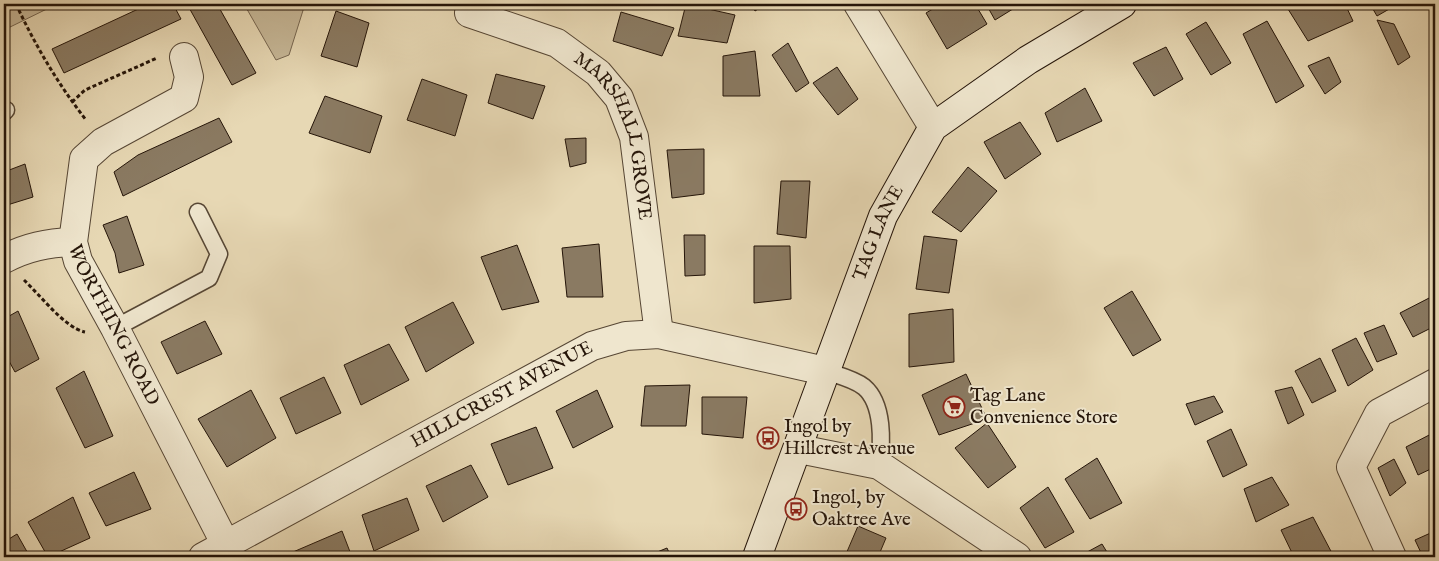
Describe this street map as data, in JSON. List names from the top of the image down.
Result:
{
  "streets": {
    "street": [
      "MARSHALL GROVE",
      "TAG LANE",
      "WORTHING ROAD",
      "HILLCREST AVENUE"
    ]
  },
  "crossings": [
    ["MARSHALL GROVE", "HILLCREST AVENUE"],
    ["TAG LANE", "HILLCREST AVENUE"],
    ["WORTHING ROAD", "HILLCREST AVENUE"]
  ],
  "places": {
    "supermarket": ["Tag Lane Convenience Store"],
    "bus stop": ["Ingol by Hillcrest Avenue", "Ingol, by Oaktree Ave"]
  }
}
